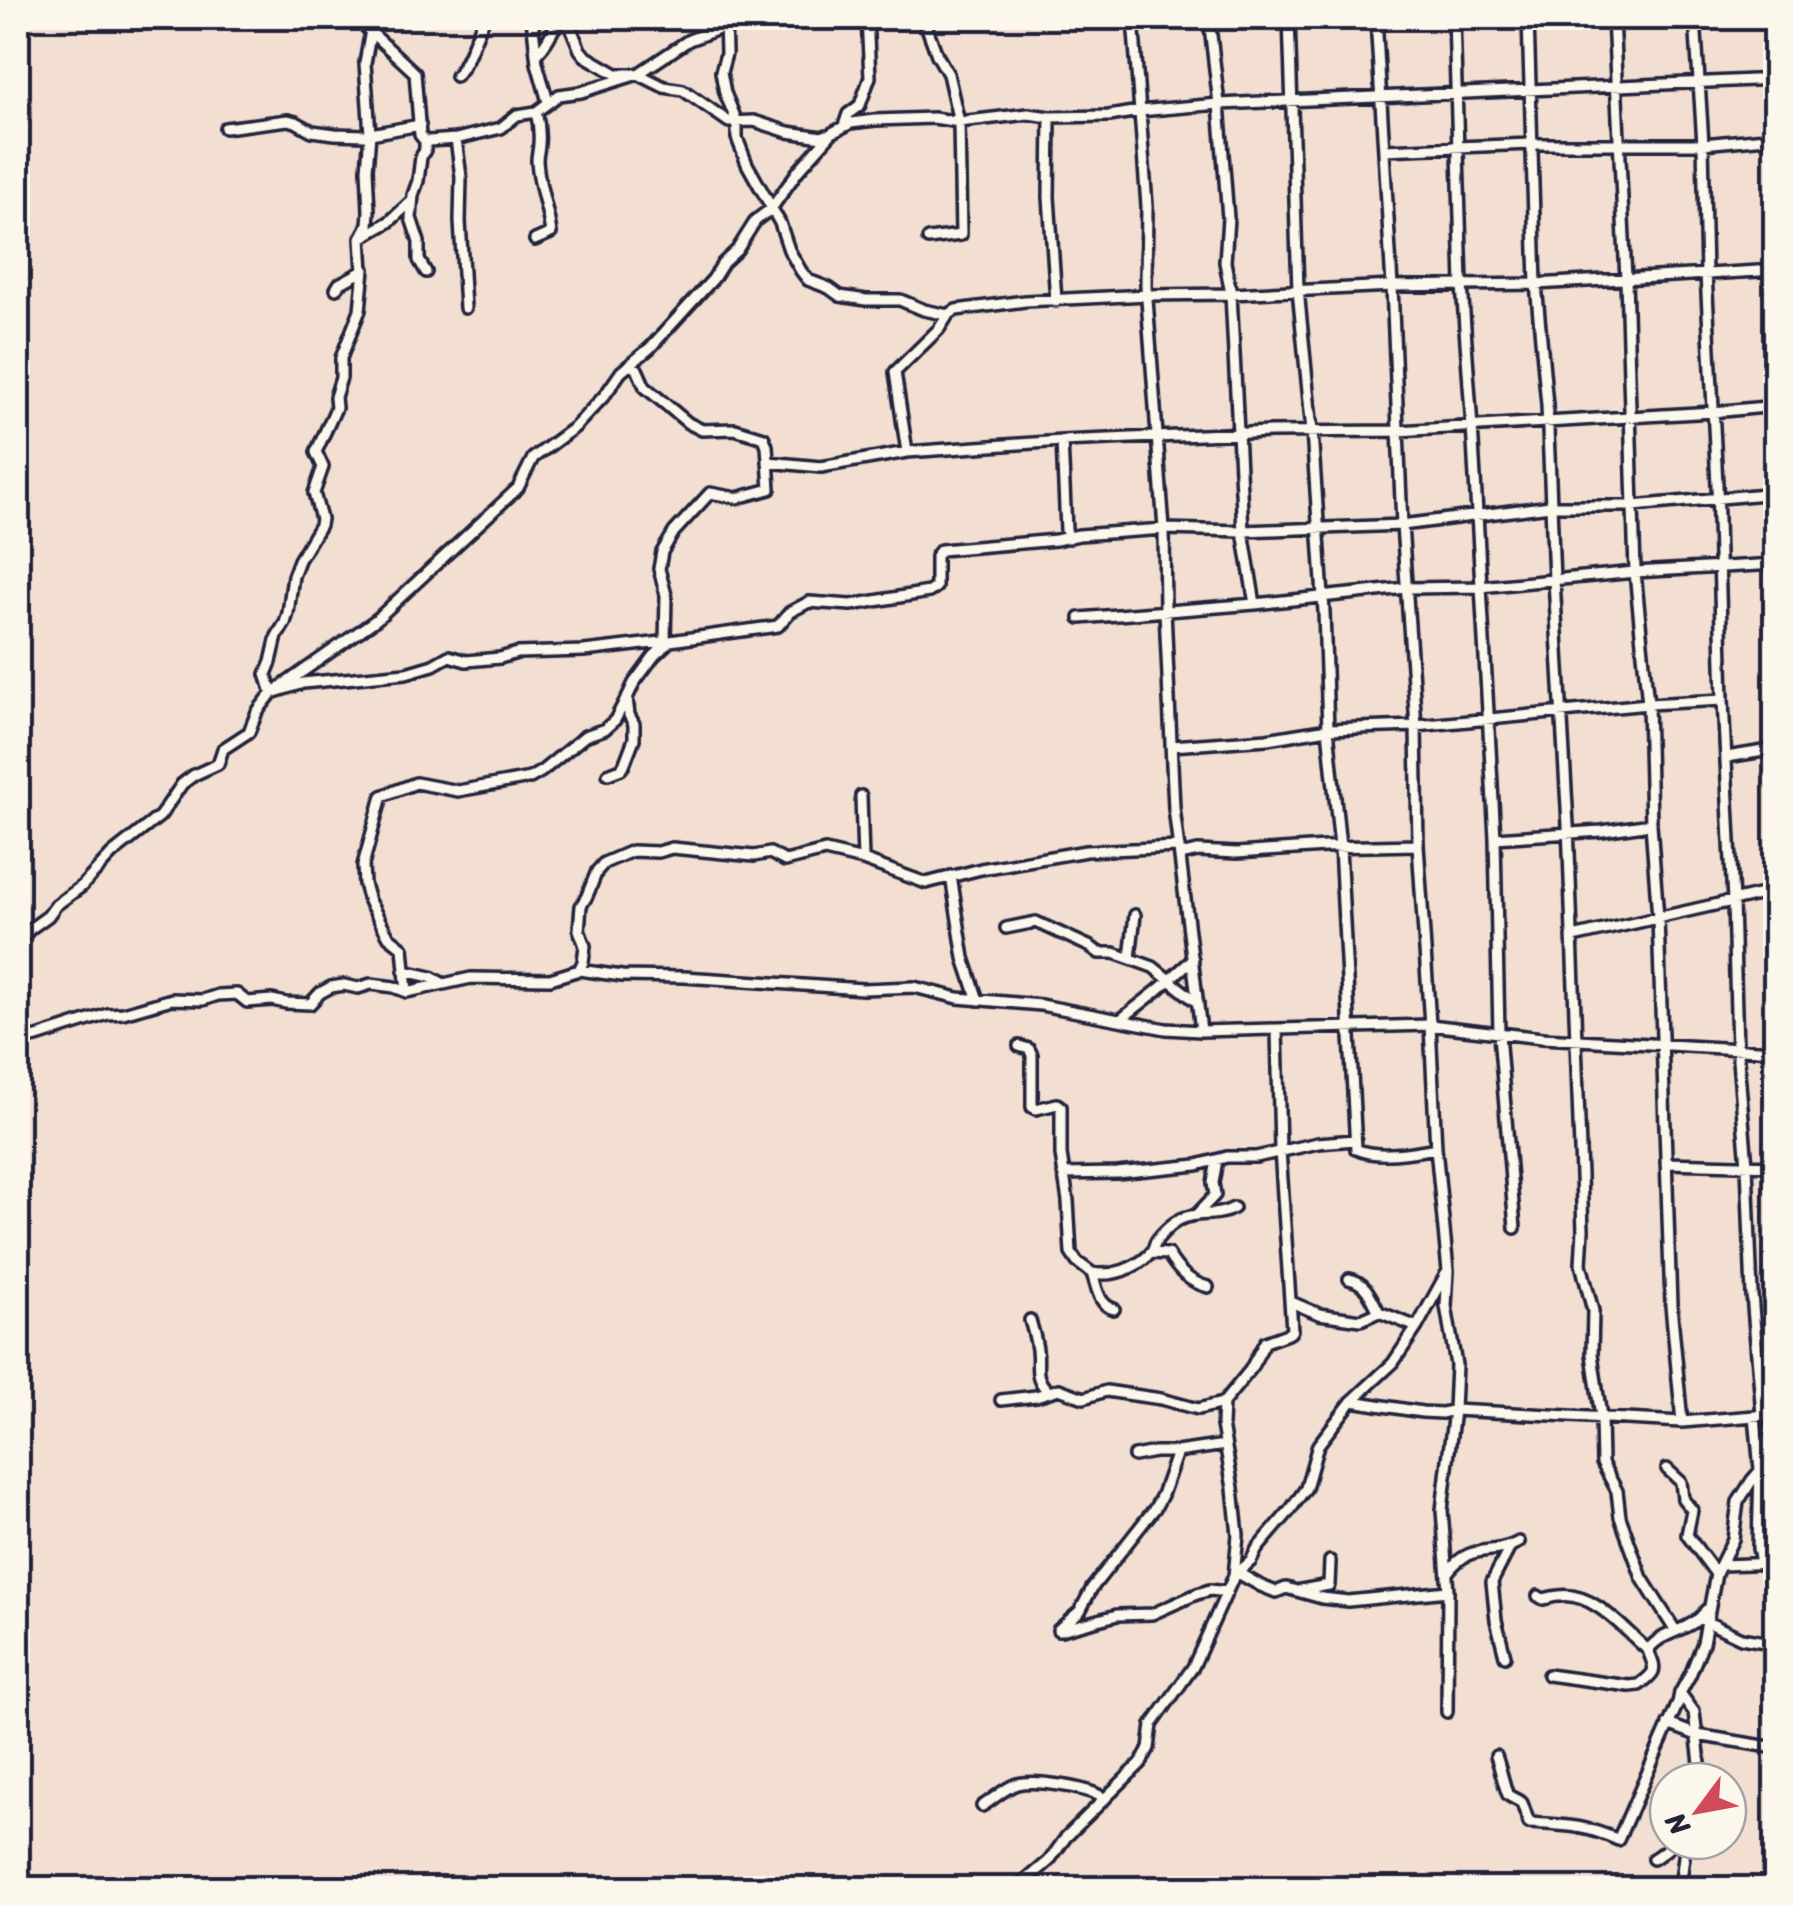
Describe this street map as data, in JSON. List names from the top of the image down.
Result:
{
  "north": "bottom left"
}
